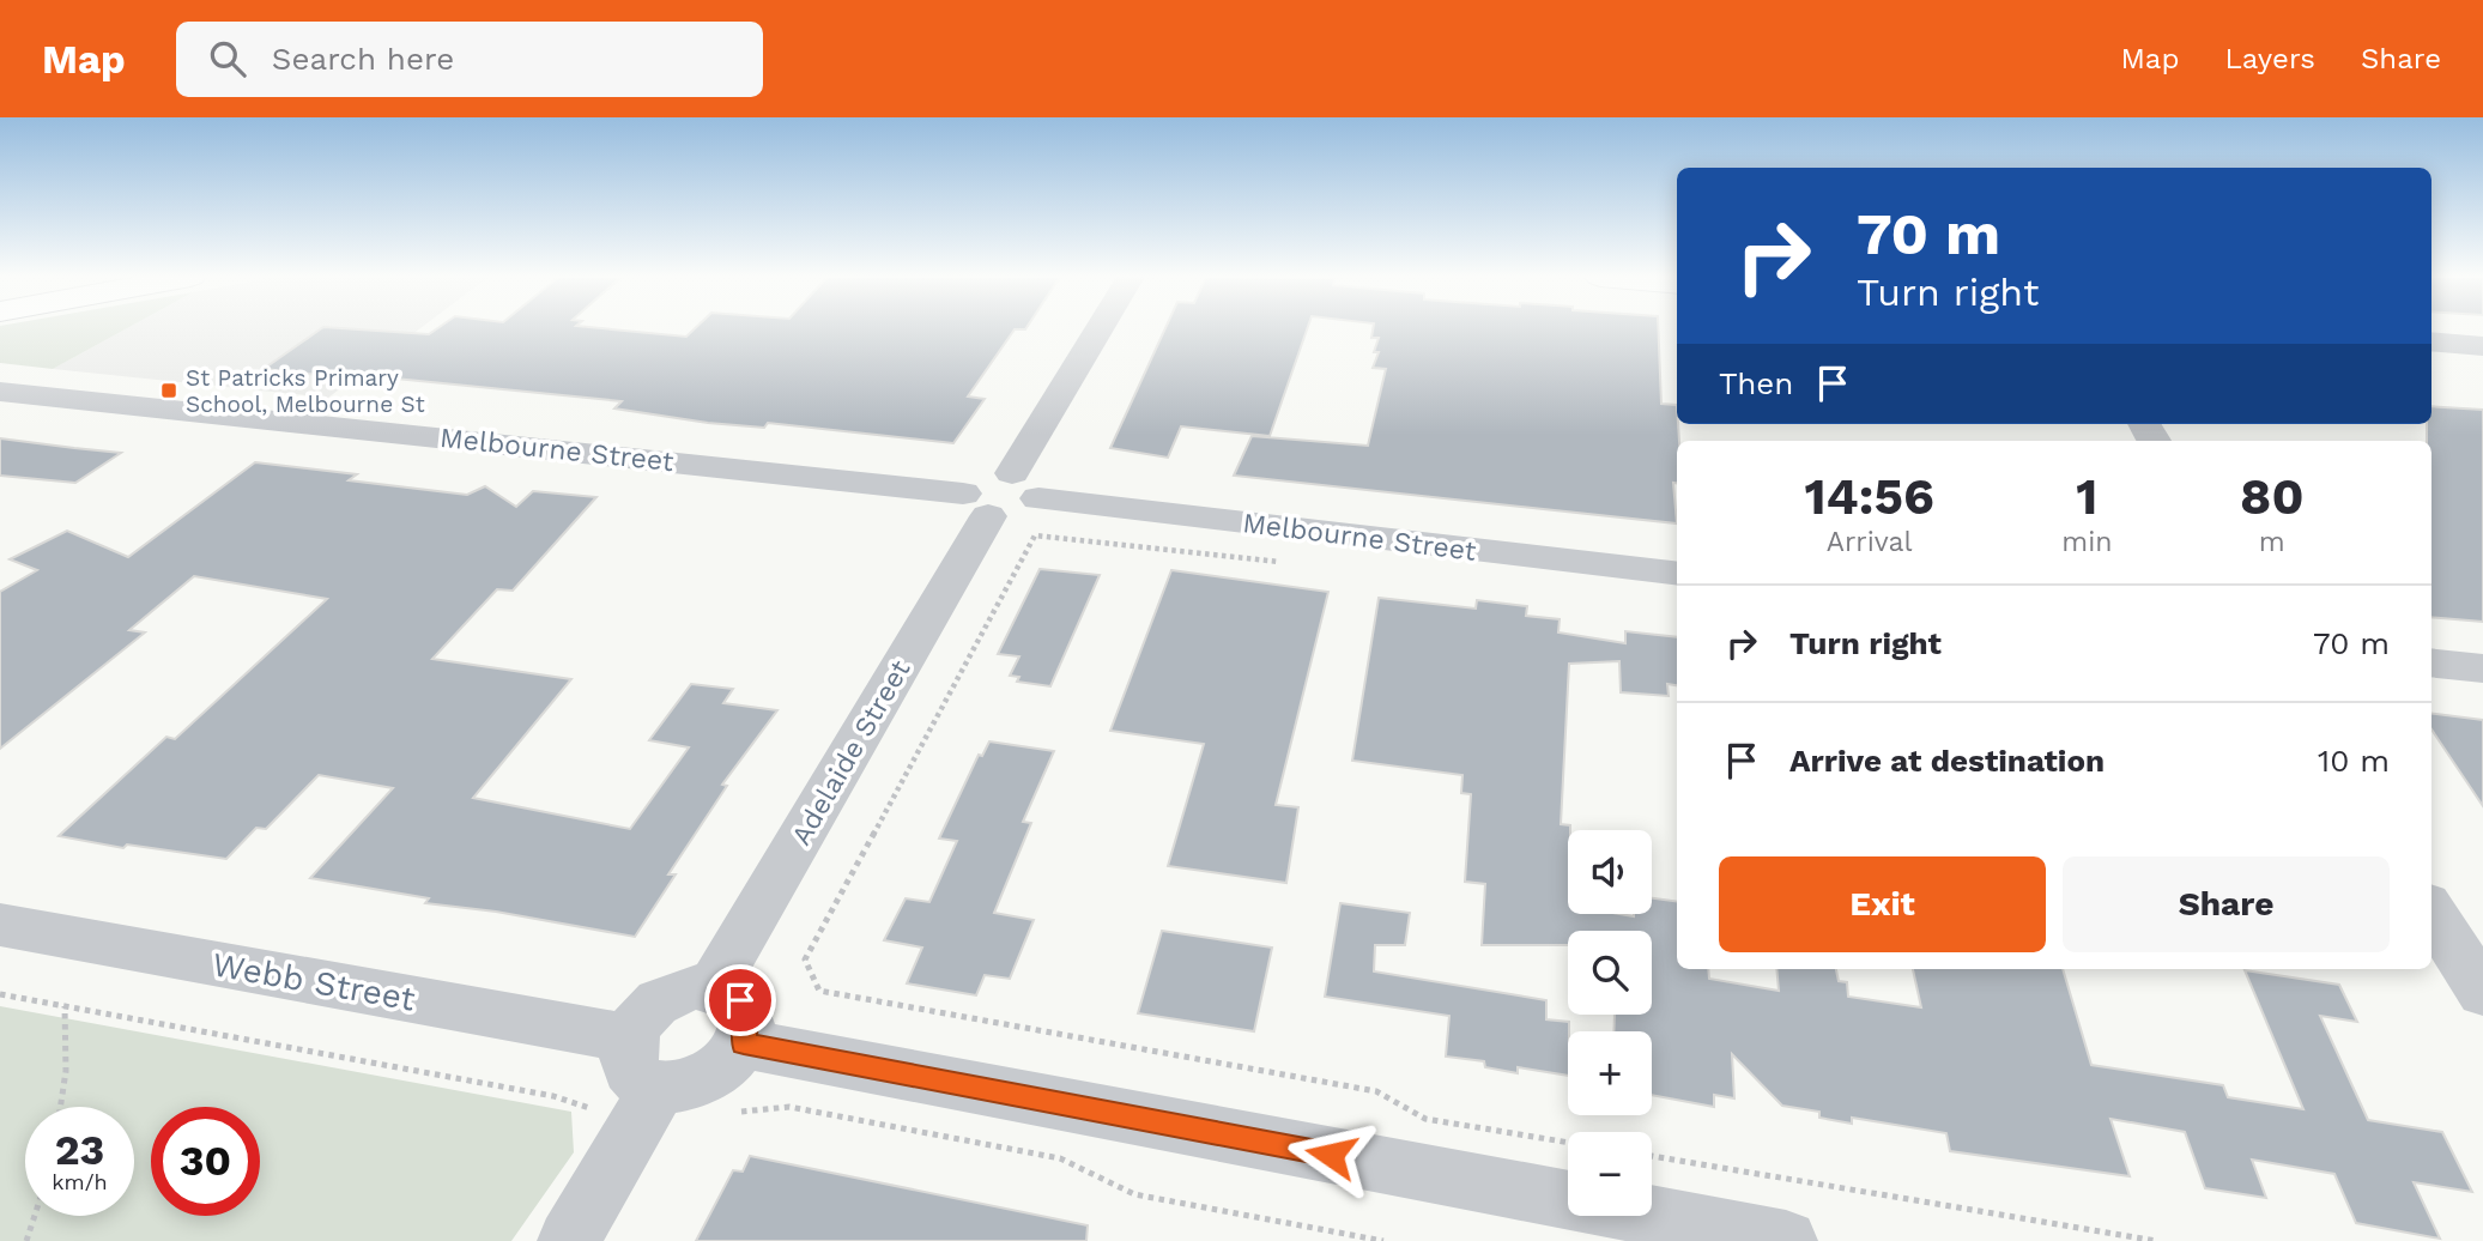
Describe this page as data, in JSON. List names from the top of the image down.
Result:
{
  "streets": {
    "street": ["Melbourne Street", "Adelaide Street", "Webb Street"]
  },
  "crossings": [
    ["Melbourne Street", "Adelaide Street"],
    ["Adelaide Street", "Webb Street"]
  ],
  "places": {
    "transit": ["St Patricks Primary School, Melbourne St"]
  },
  "page": {
    "header": "Map",
    "search": "Search here",
    "nav": ["Map", "Layers", "Share"],
    "turn": ["70 m", "Turn right"],
    "then": "Then",
    "eta": [
      "14:56",
      "Arrival",
      "1",
      "min",
      "80",
      "m"
    ],
    "list": [
      {
        "name": "Turn right",
        "value": "70 m"
      },
      {
        "name": "Arrive at destination",
        "value": "10 m"
      }
    ],
    "map_buttons": ["+", "−"],
    "buttons": ["Exit", "Share"],
    "speed": "23 km/h",
    "limit": "30"
  }
}
